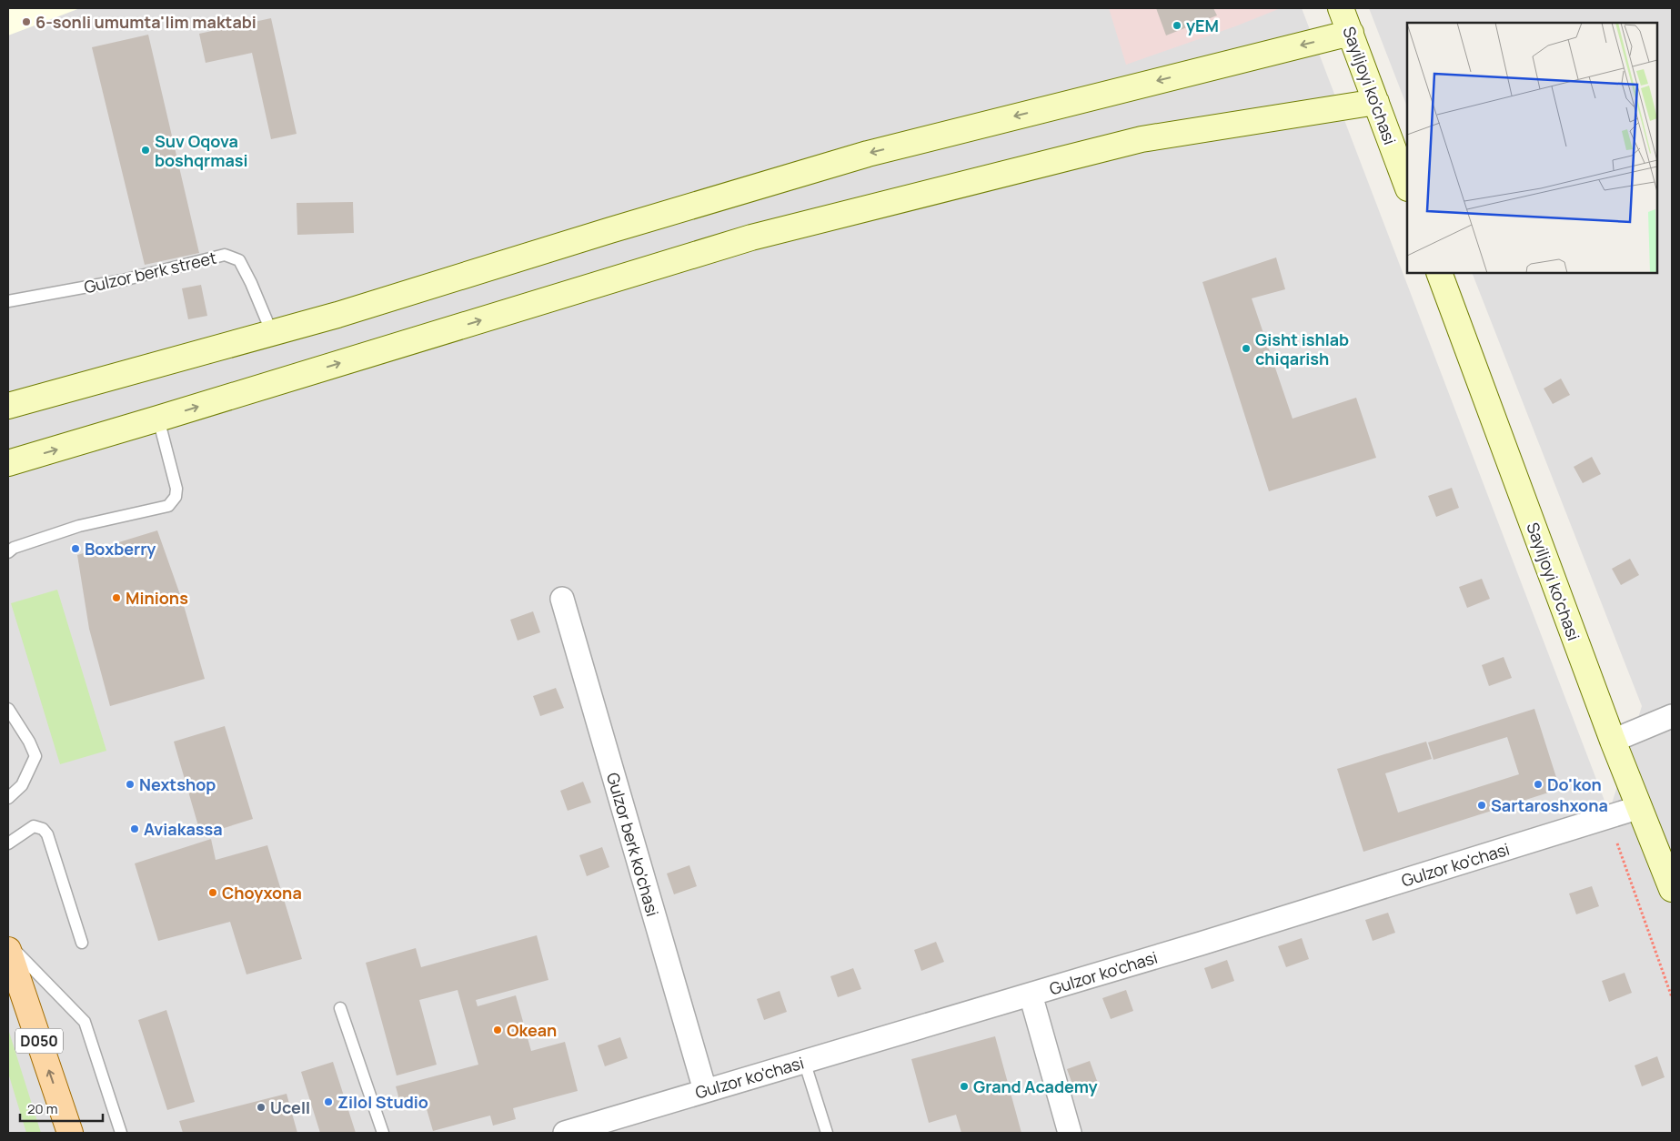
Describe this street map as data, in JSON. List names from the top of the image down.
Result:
{
  "streets": {
    "main road": ["Sayiljoyi ko'chasi", "D050"],
    "street": ["Gulzor berk ko'chasi", "Gulzor ko'chasi"],
    "lane": ["Gulzor berk street"]
  },
  "crossings": [
    ["Sayiljoyi ko'chasi", "Gulzor ko'chasi"],
    ["Gulzor berk ko'chasi", "Gulzor ko'chasi"]
  ],
  "places": [
    "6-sonli umumta'lim maktabi",
    "yEM",
    "Suv Oqova boshqrmasi",
    "Gisht ishlab chiqarish",
    "Boxberry",
    "Minions",
    "Nextshop",
    "Do'kon",
    "Sartaroshxona",
    "Aviakassa",
    "Choyxona",
    "Okean",
    "Grand Academy",
    "Zilol Studio",
    "Ucell"
  ],
  "scale_bar": "20 m"
}
